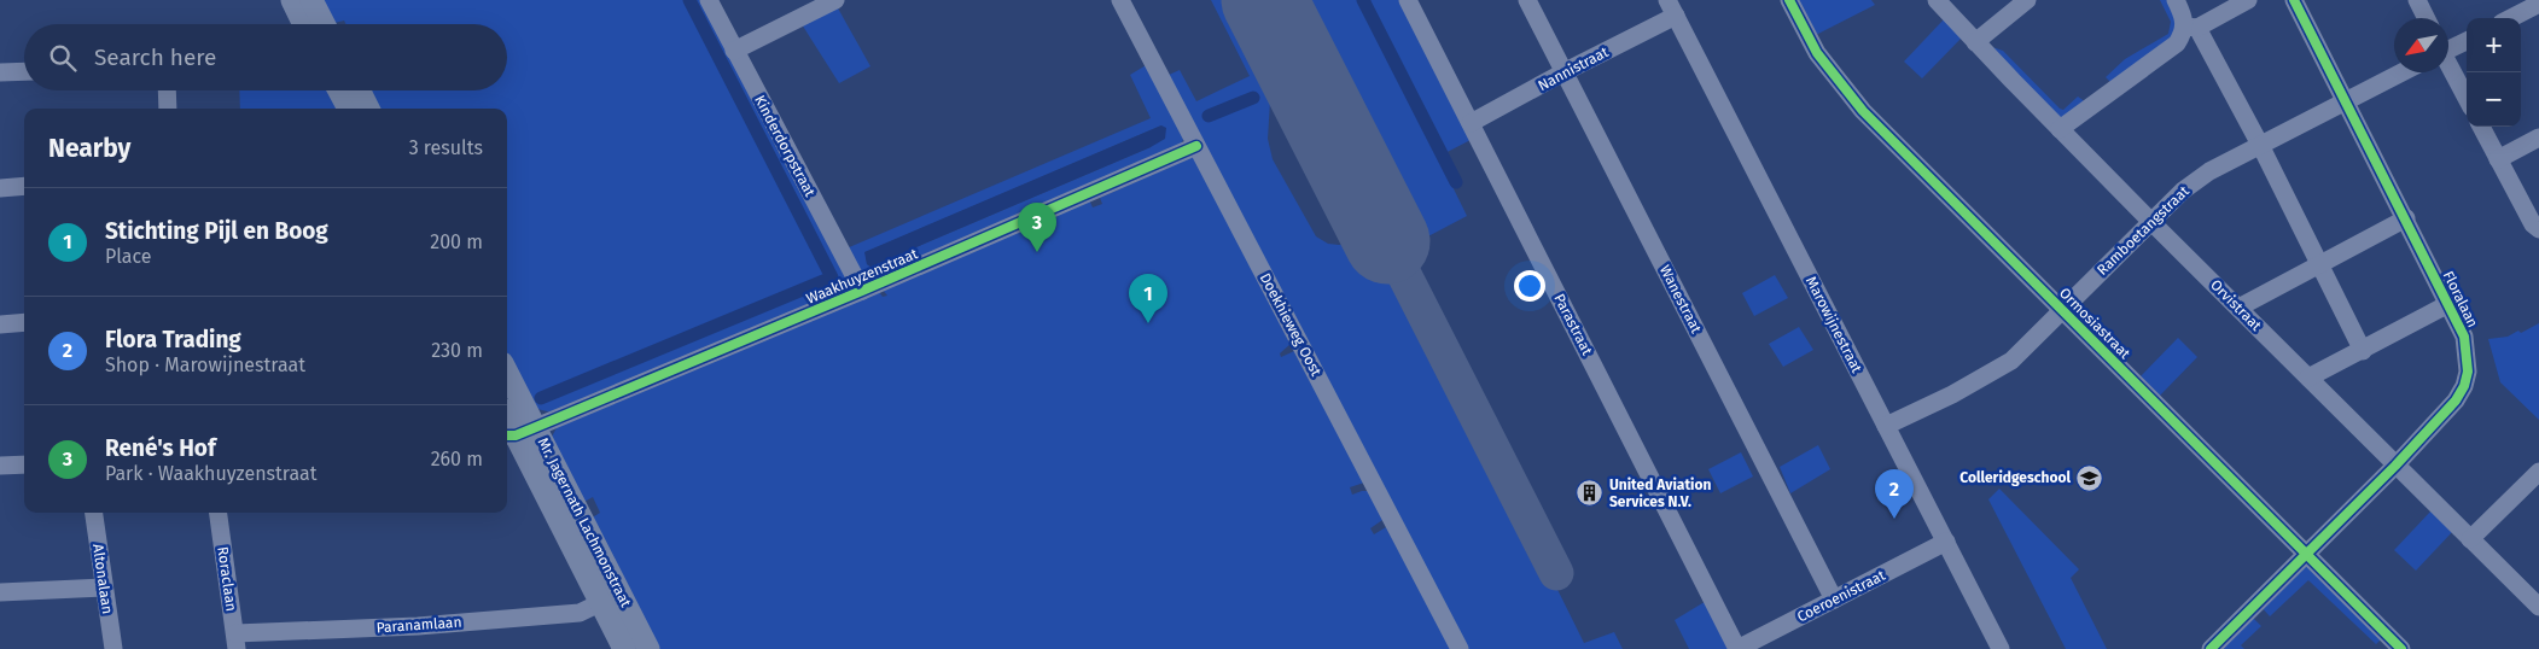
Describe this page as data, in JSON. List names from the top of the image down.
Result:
{
  "streets": {
    "main road": ["Mr. Jagernath Lachmonstraat"],
    "street": [
      "Nannistraat",
      "Kinderdorpstraat",
      "Ramboetangstraat",
      "Waakhuyzenstraat",
      "Wanestraat",
      "Floralaan",
      "Orvistraat",
      "Ormosiastraat",
      "Doekhieweg Oost",
      "Parastraat",
      "Marowijnestraat",
      "Altonalaan",
      "Roraclaan",
      "Coeroenistraat",
      "Paranamlaan"
    ]
  },
  "crossings": [
    ["Nannistraat", "Wanestraat"],
    ["Nannistraat", "Parastraat"],
    ["Nannistraat", "Marowijnestraat"],
    ["Kinderdorpstraat", "Waakhuyzenstraat"],
    ["Ramboetangstraat", "Floralaan"],
    ["Ramboetangstraat", "Orvistraat"],
    ["Ramboetangstraat", "Ormosiastraat"],
    ["Ramboetangstraat", "Marowijnestraat"],
    ["Waakhuyzenstraat", "Doekhieweg Oost"],
    ["Waakhuyzenstraat", "Mr. Jagernath Lachmonstraat"],
    ["Wanestraat", "Coeroenistraat"],
    ["Floralaan", "Orvistraat"],
    ["Floralaan", "Ormosiastraat"],
    ["Parastraat", "Coeroenistraat"],
    ["Marowijnestraat", "Coeroenistraat"],
    ["Mr. Jagernath Lachmonstraat", "Paranamlaan"],
    ["Roraclaan", "Paranamlaan"]
  ],
  "places": {
    "school or university": ["Colleridgeschool"],
    "building": ["United Aviation Services N.V."]
  },
  "north": "bottom left",
  "page": {
    "map_buttons": ["+", "−"],
    "search": "Search here",
    "heading": ["Nearby", "3 results"],
    "list": [
      {
        "mark": "1",
        "name": "Stichting Pijl en Boog",
        "note": "Place",
        "value": "200 m"
      },
      {
        "mark": "2",
        "name": "Flora Trading",
        "note": "Shop · Marowijnestraat",
        "value": "230 m"
      },
      {
        "mark": "3",
        "name": "René's Hof",
        "note": "Park · Waakhuyzenstraat",
        "value": "260 m"
      }
    ],
    "pins": ["3", "1", "2"]
  }
}
